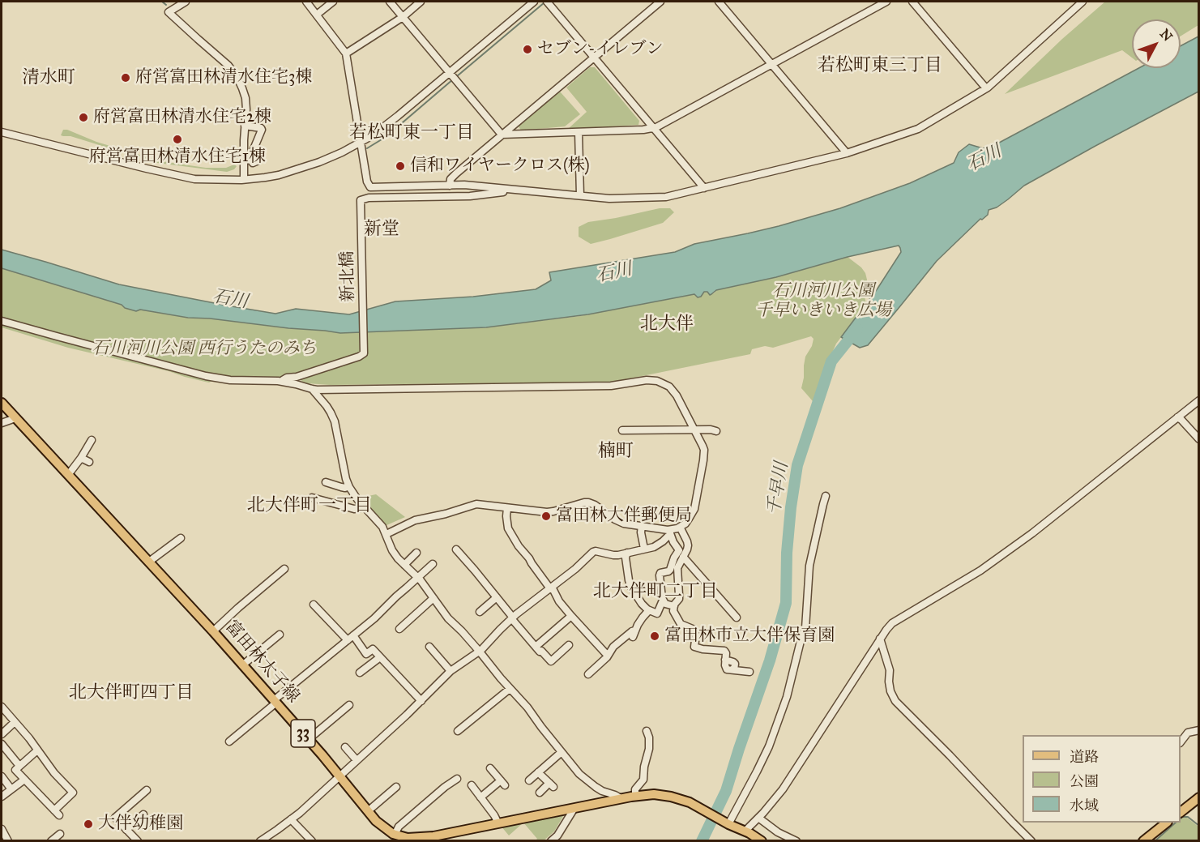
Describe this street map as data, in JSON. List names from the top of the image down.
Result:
{
  "streets": {
    "main road": ["富田林太子線", "33"],
    "street": ["新北橋"]
  },
  "districts": [
    "若松町東三丁目",
    "清水町",
    "若松町東一丁目",
    "新堂",
    "北大伴",
    "楠町",
    "北大伴町一丁目",
    "北大伴町二丁目",
    "北大伴町四丁目"
  ],
  "water": ["石川", "千早川"],
  "parks": ["石川河川公園 千早いきいき広場", "石川河川公園 西行うたのみち"],
  "places": [
    "セブン-イレブン",
    "府営富田林清水住宅3棟",
    "府営富田林清水住宅2棟",
    "府営富田林清水住宅1棟",
    "信和ワイヤークロス(株)",
    "富田林大伴郵便局",
    "富田林市立大伴保育園",
    "大伴幼稚園"
  ],
  "legend": ["道路", "公園", "水域"],
  "north": "top right"
}
